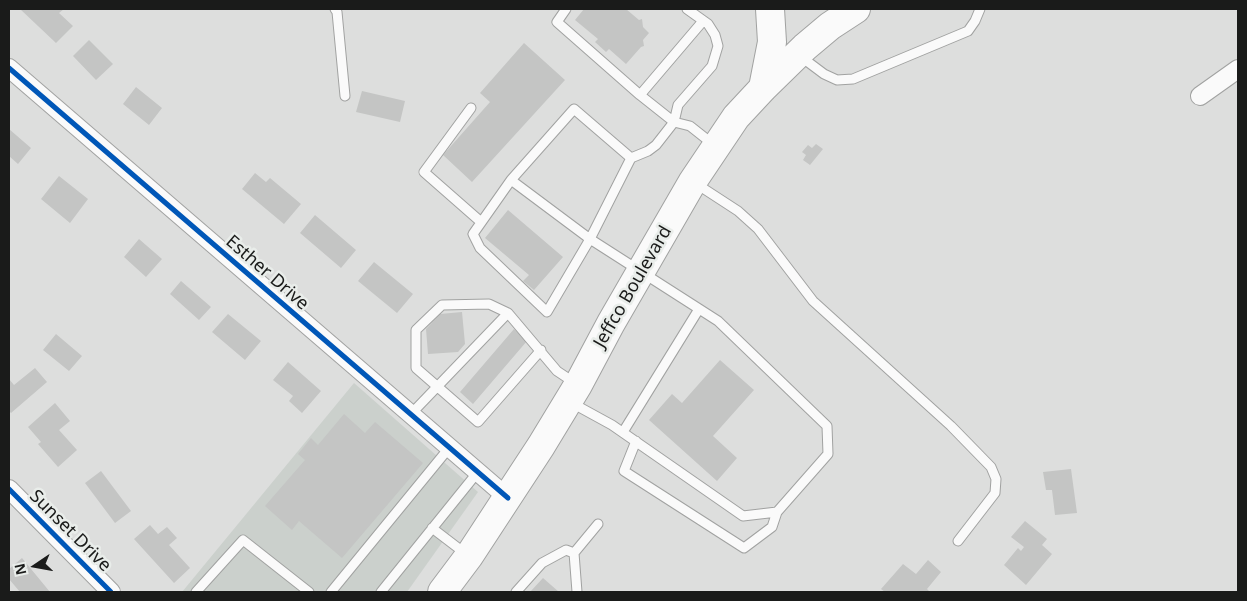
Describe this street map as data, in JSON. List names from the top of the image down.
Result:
{
  "streets": {
    "main road": ["Jeffco Boulevard"],
    "street": ["Esther Drive", "Sunset Drive"]
  },
  "crossings": [
    ["Esther Drive", "Jeffco Boulevard"]
  ],
  "north": "left"
}
